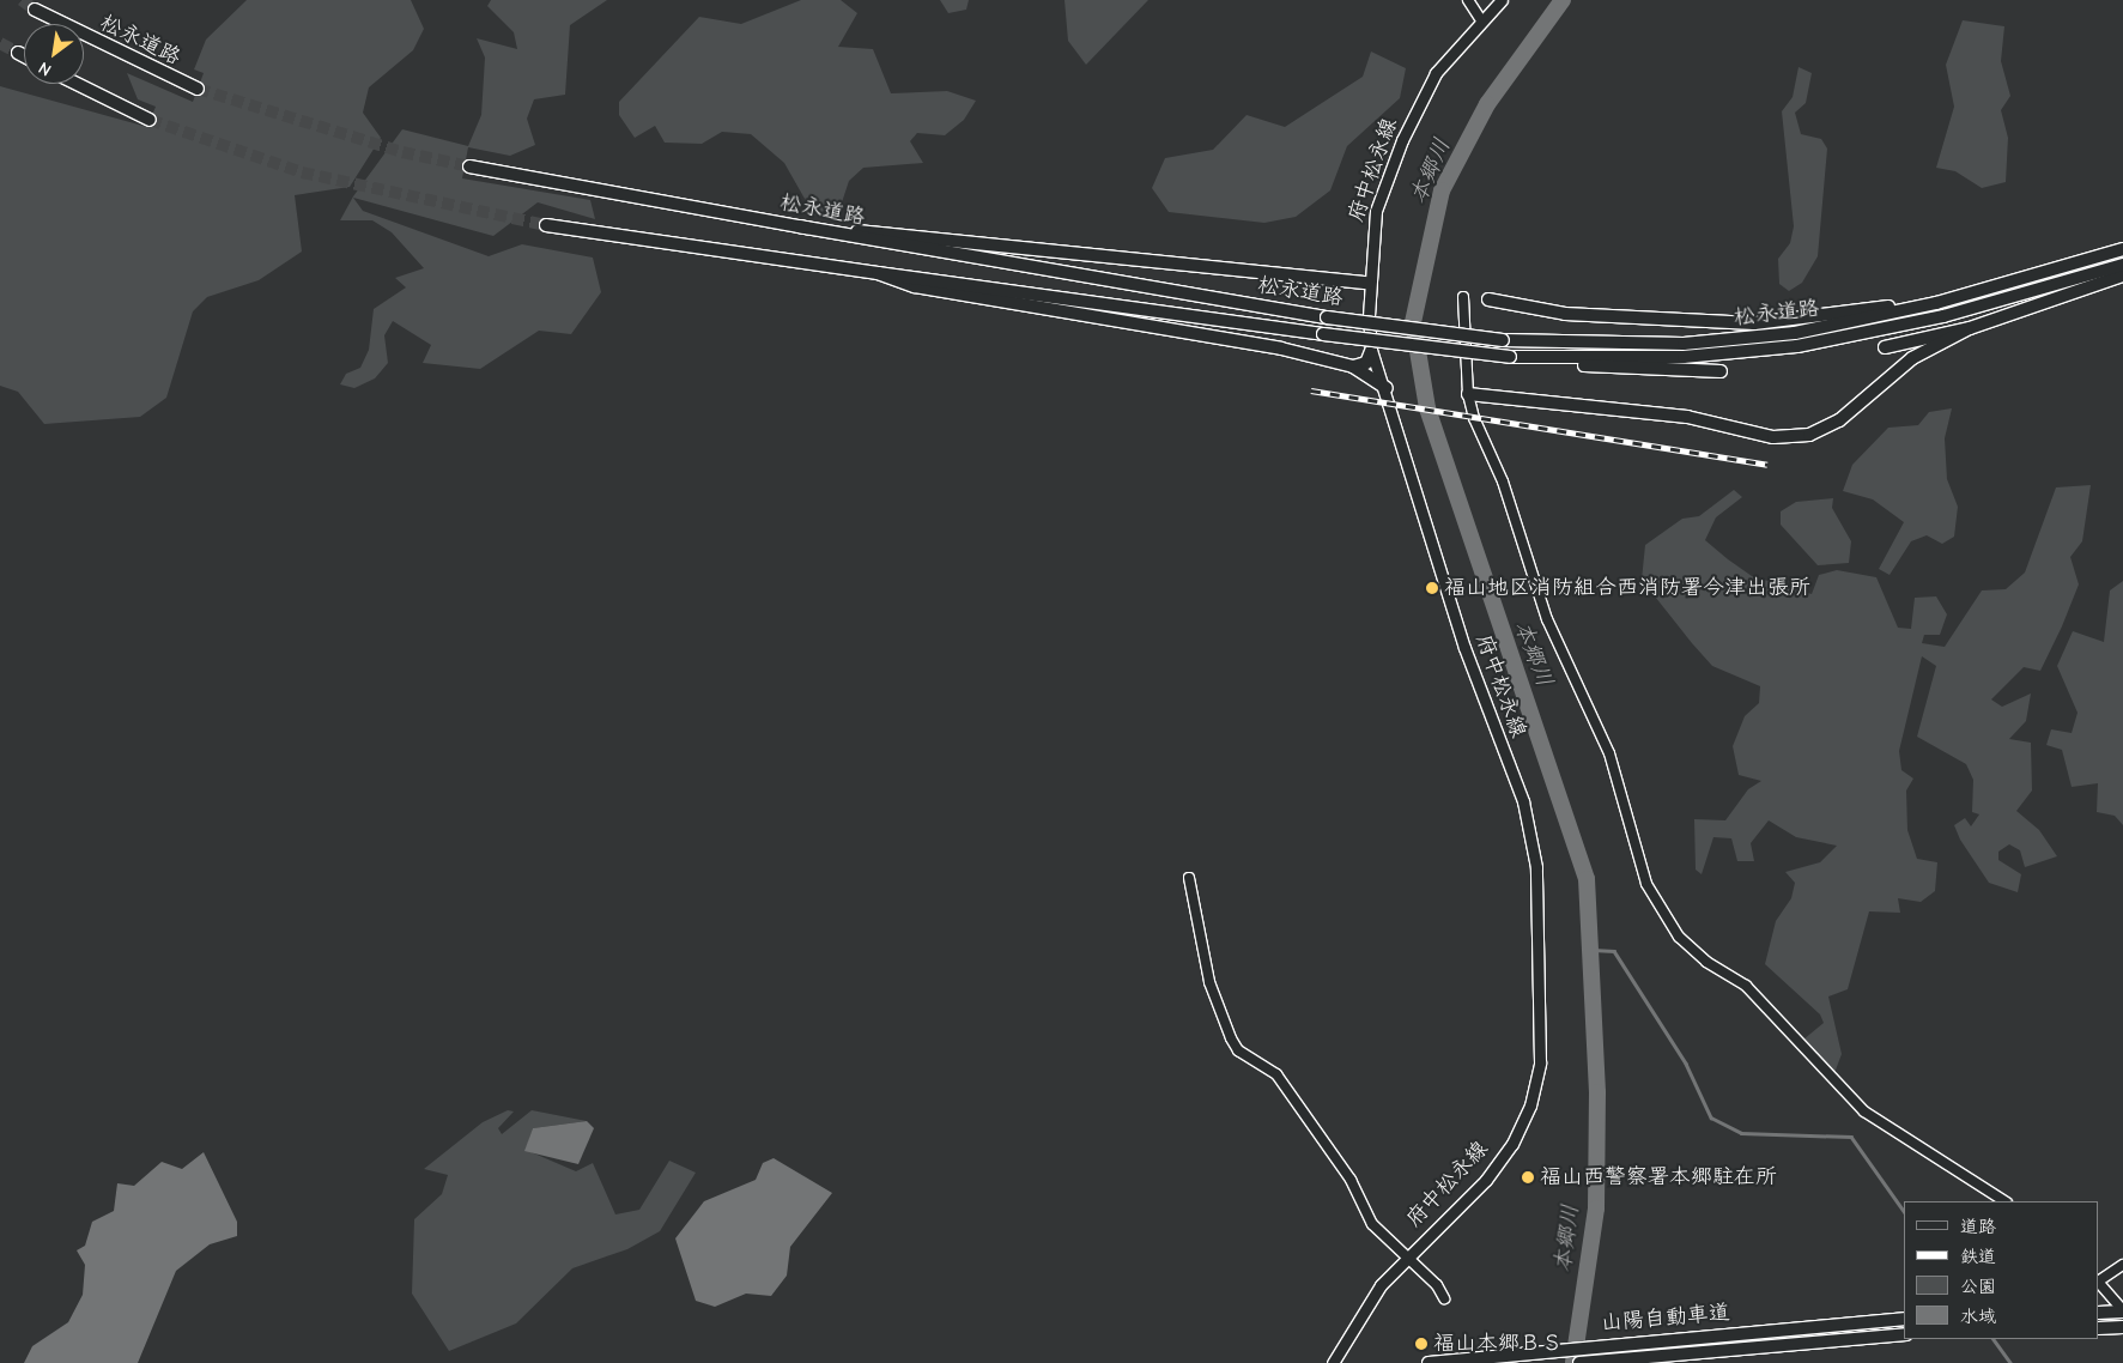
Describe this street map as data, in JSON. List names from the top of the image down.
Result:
{
  "streets": {
    "highway": ["松永道路", "山陽自動車道"],
    "main road": ["府中松永線"]
  },
  "water": ["本郷川"],
  "places": ["福山地区消防組合西消防署今津出張所", "福山西警察署本郷駐在所", "福山本郷ＢＳ"],
  "legend": [
    "道路",
    "鉄道",
    "公園",
    "水域"
  ],
  "north": "bottom left"
}
